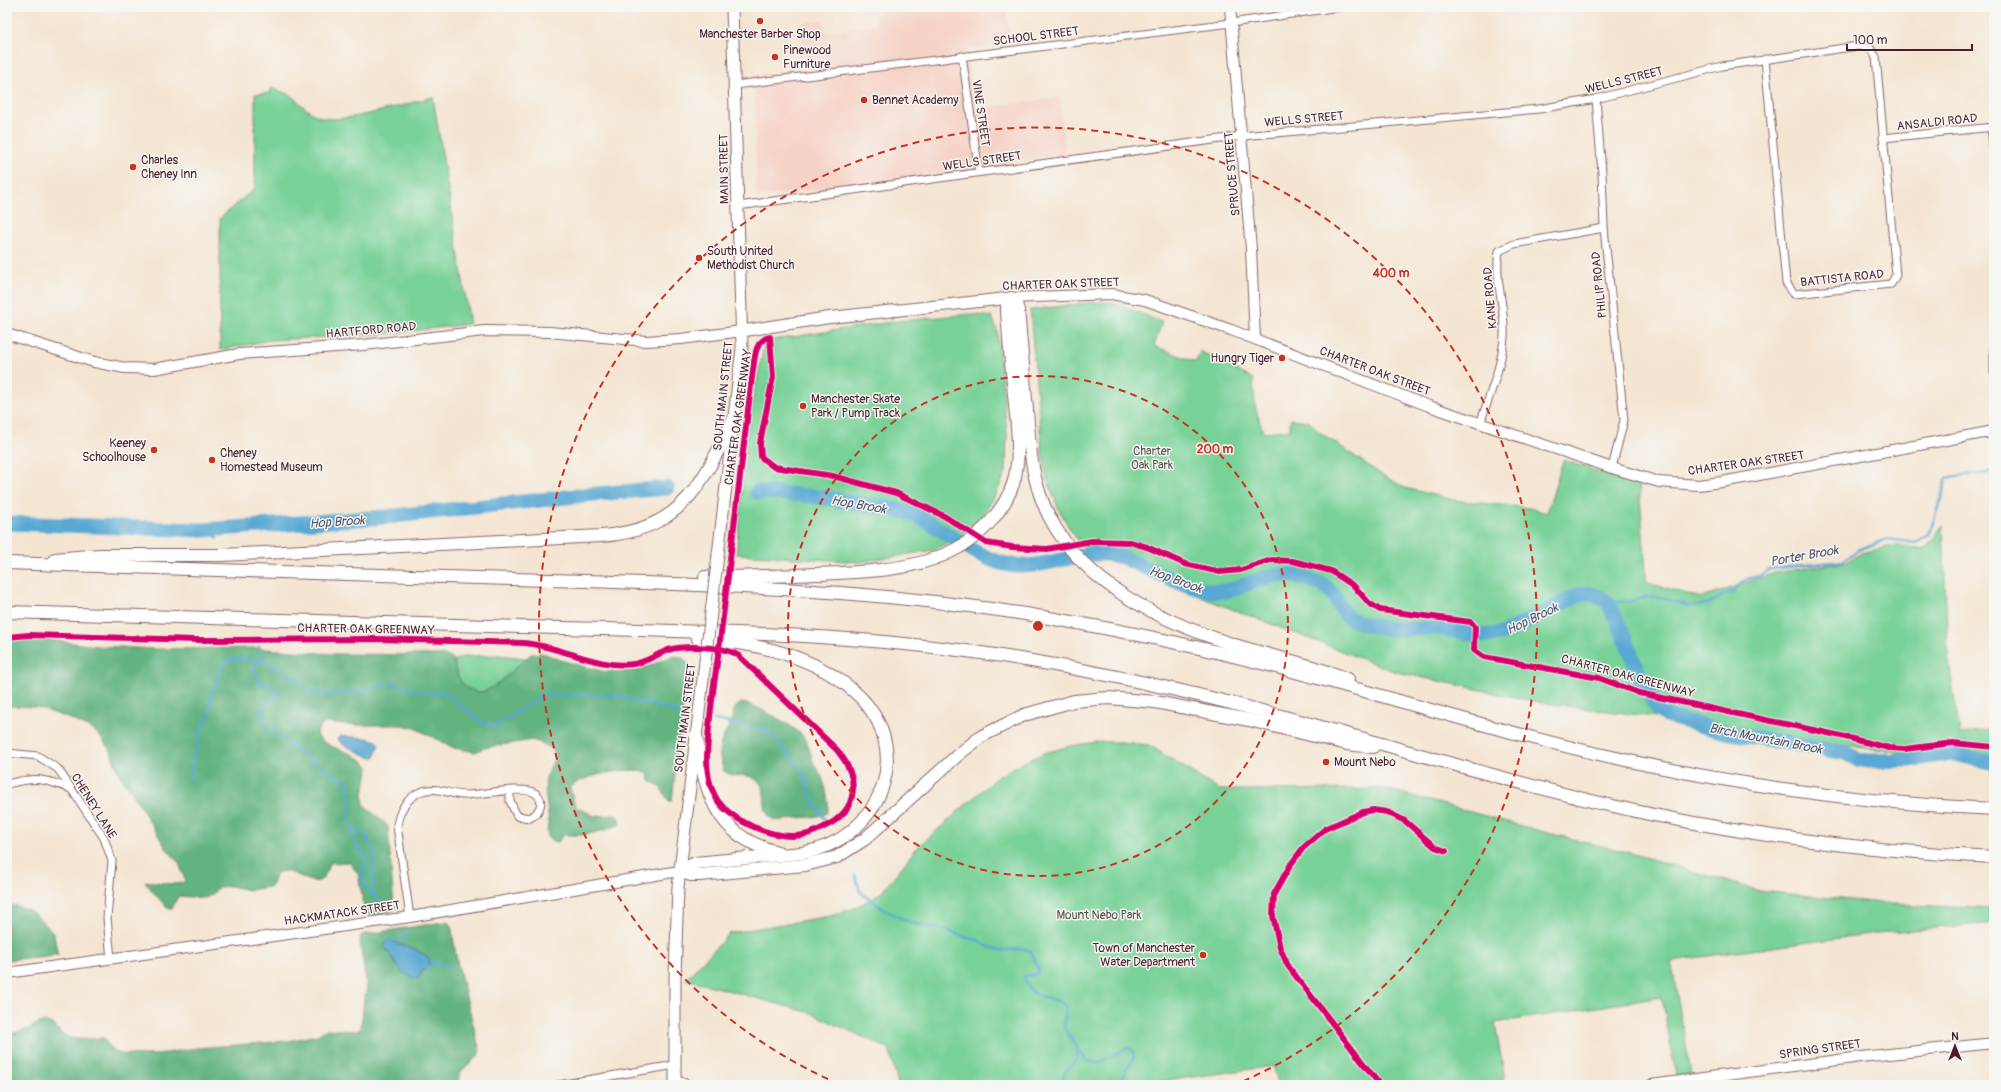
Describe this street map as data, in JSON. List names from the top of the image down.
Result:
{
  "streets": {
    "main road": [
      "MAIN STREET",
      "SPRUCE STREET",
      "CHARTER OAK STREET",
      "HARTFORD ROAD",
      "SOUTH MAIN STREET",
      "HACKMATACK STREET",
      "SPRING STREET"
    ],
    "street": [
      "SCHOOL STREET",
      "WELLS STREET",
      "VINE STREET",
      "ANSALDI ROAD",
      "BATTISTA ROAD",
      "PHILIP ROAD",
      "KANE ROAD",
      "CHENEY LANE"
    ],
    "cycle path": ["CHARTER OAK GREENWAY"]
  },
  "crossings": [
    ["SCHOOL STREET", "VINE STREET"],
    ["SCHOOL STREET", "MAIN STREET"],
    ["SCHOOL STREET", "SPRUCE STREET"],
    ["WELLS STREET", "VINE STREET"],
    ["WELLS STREET", "MAIN STREET"],
    ["WELLS STREET", "SPRUCE STREET"],
    ["WELLS STREET", "BATTISTA ROAD"],
    ["WELLS STREET", "PHILIP ROAD"],
    ["ANSALDI ROAD", "BATTISTA ROAD"],
    ["MAIN STREET", "CHARTER OAK STREET"],
    ["MAIN STREET", "HARTFORD ROAD"],
    ["MAIN STREET", "SOUTH MAIN STREET"],
    ["SPRUCE STREET", "CHARTER OAK STREET"],
    ["CHARTER OAK STREET", "PHILIP ROAD"],
    ["CHARTER OAK STREET", "KANE ROAD"],
    ["CHARTER OAK STREET", "HARTFORD ROAD"],
    ["CHARTER OAK STREET", "SOUTH MAIN STREET"],
    ["PHILIP ROAD", "KANE ROAD"],
    ["HARTFORD ROAD", "SOUTH MAIN STREET"],
    ["SOUTH MAIN STREET", "HACKMATACK STREET"],
    ["CHENEY LANE", "HACKMATACK STREET"]
  ],
  "water": ["Hop Brook", "Porter Brook", "Birch Mountain Brook"],
  "parks": ["Charter Oak Park", "Mount Nebo Park"],
  "places": [
    "Manchester Barber Shop",
    "Pinewood Furniture",
    "Bennet Academy",
    "Charles Cheney Inn",
    "South United Methodist Church",
    "Hungry Tiger",
    "Manchester Skate Park / Pump Track",
    "Keeney Schoolhouse",
    "Cheney Homestead Museum",
    "Mount Nebo",
    "Town of Manchester Water Department"
  ],
  "scale_bar": "100 m",
  "north": "top",
  "rings": ["400 m", "200 m"]
}
